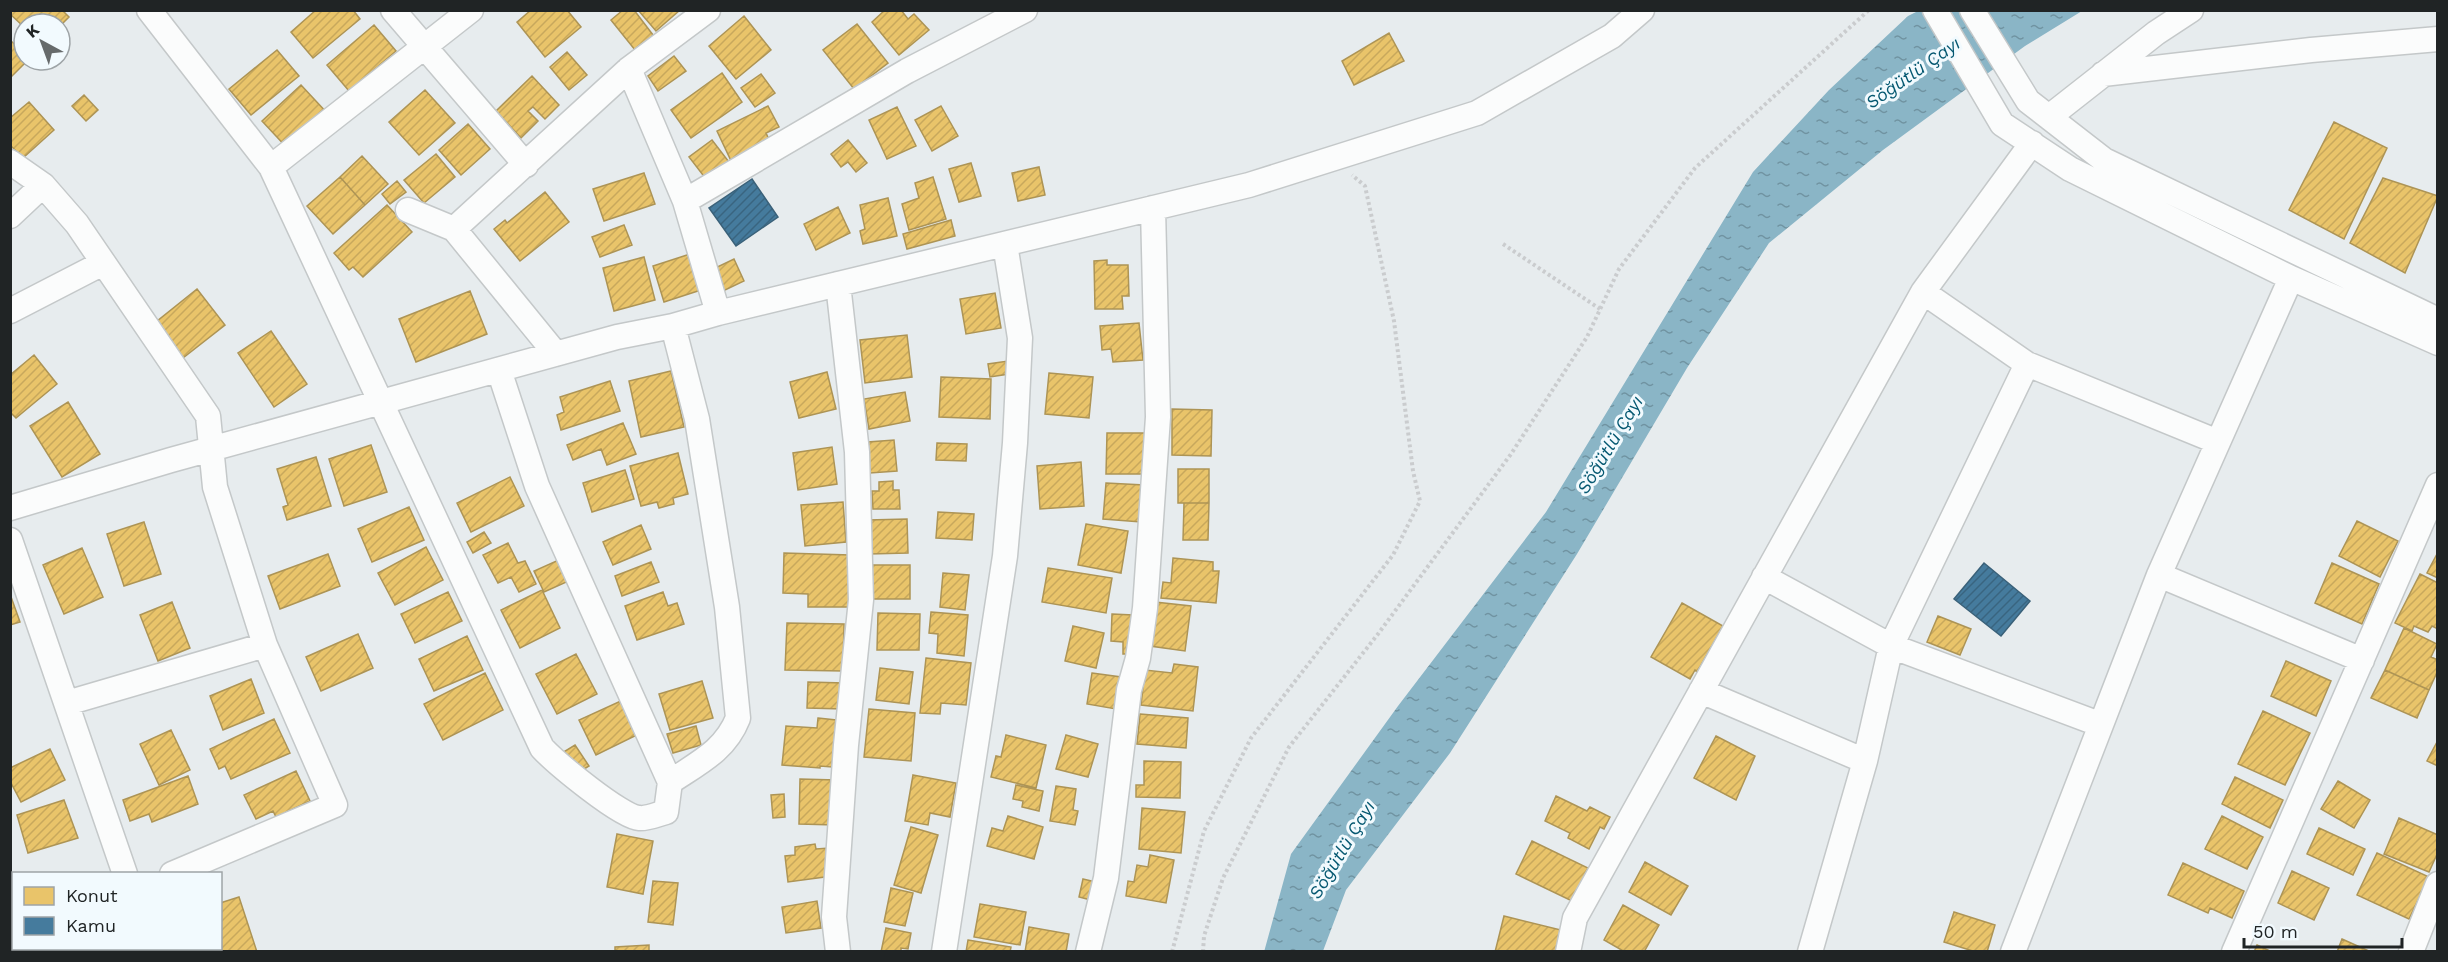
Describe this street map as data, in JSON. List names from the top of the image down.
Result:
{
  "water": ["Söğütlü Çayı"],
  "legend": ["Konut", "Kamu"],
  "scale_bar": "50 m",
  "north": "top left"
}
